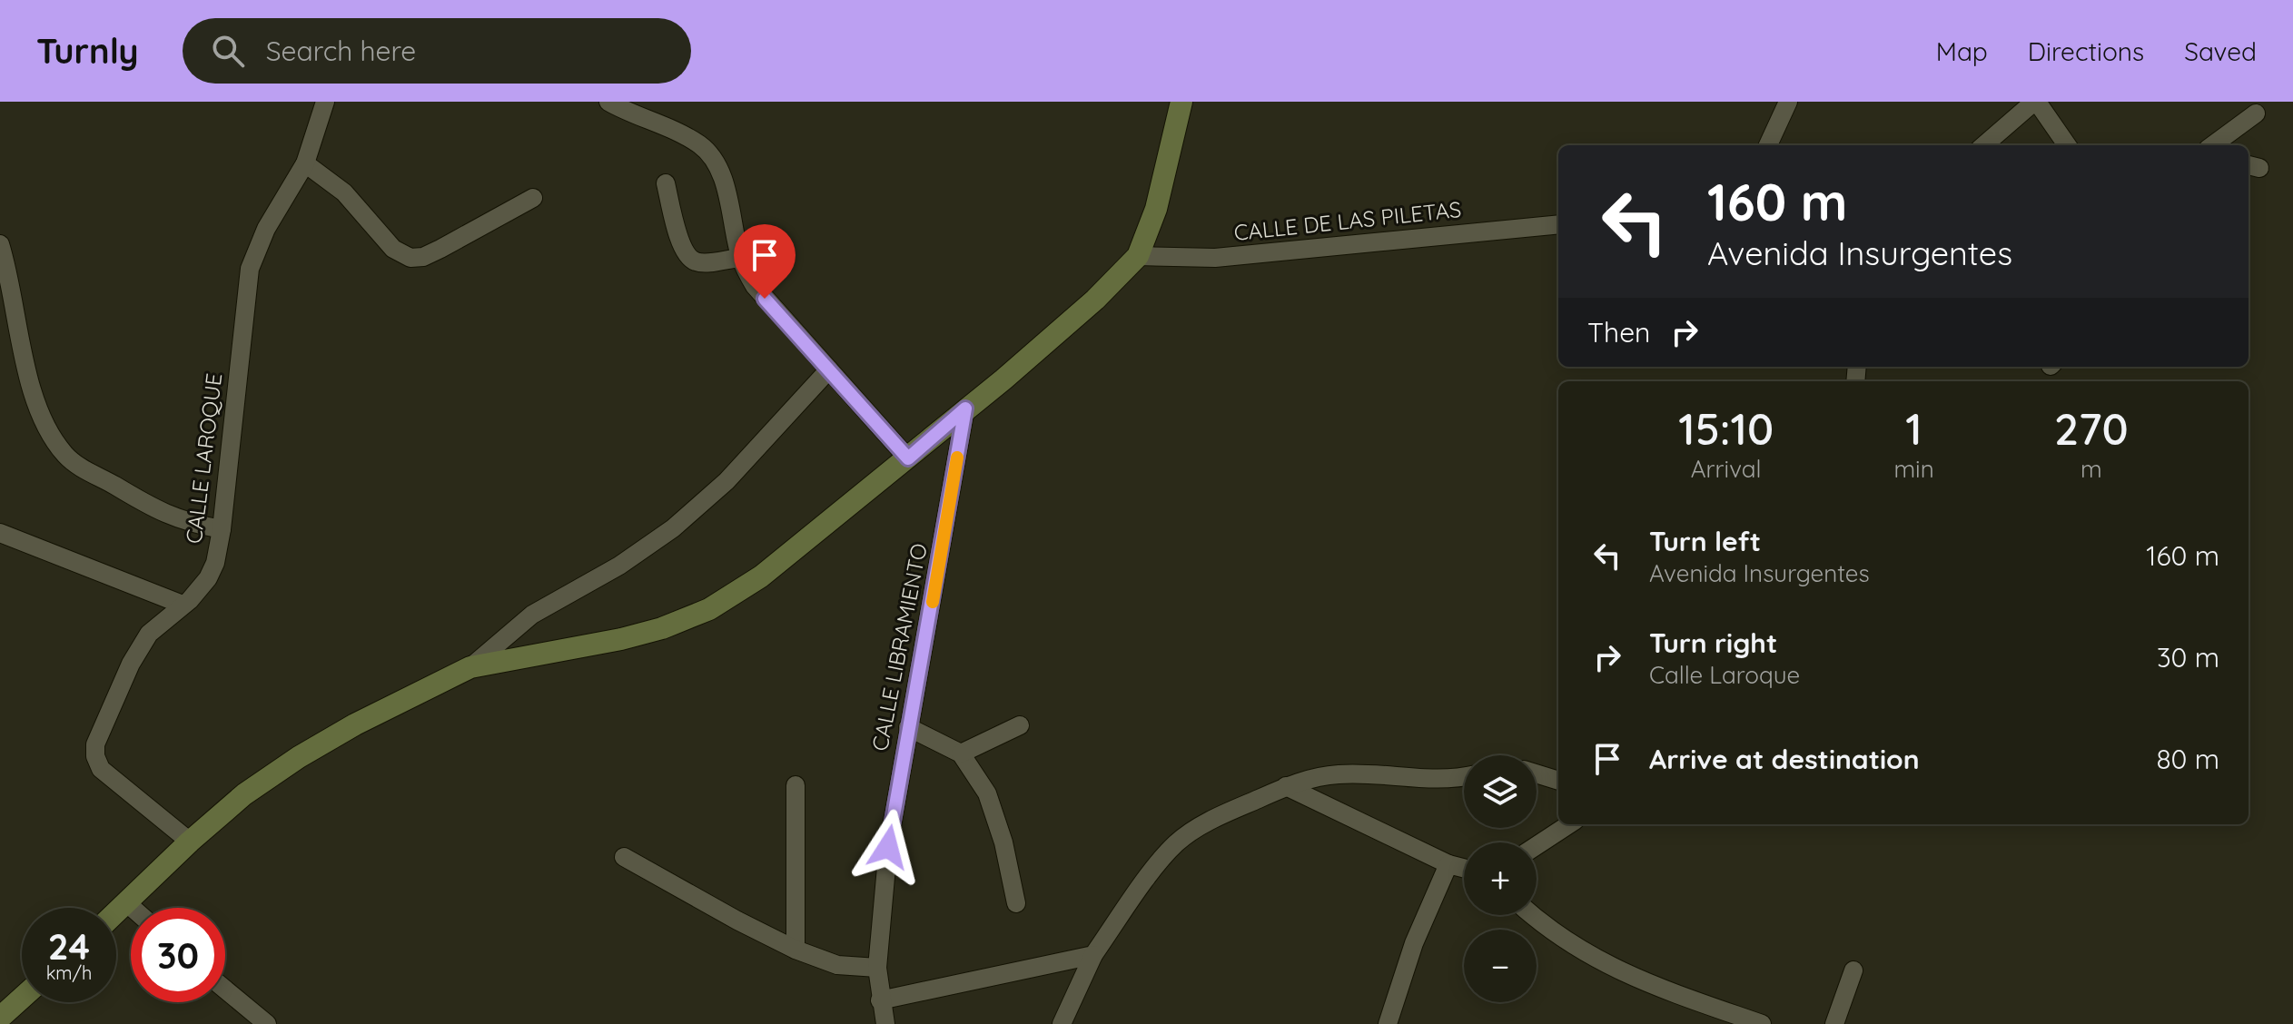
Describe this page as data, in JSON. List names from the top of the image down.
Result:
{
  "streets": {
    "street": ["CALLE DE LAS PILETAS", "CALLE LAROQUE", "CALLE LIBRAMIENTO"]
  },
  "page": {
    "header": "Turnly",
    "search": "Search here",
    "nav": ["Map", "Directions", "Saved"],
    "turn": ["160 m", "Avenida Insurgentes"],
    "then": "Then",
    "eta": [
      "15:10",
      "Arrival",
      "1",
      "min",
      "270",
      "m"
    ],
    "list": [
      {
        "name": "Turn left",
        "note": "Avenida Insurgentes",
        "value": "160 m"
      },
      {
        "name": "Turn right",
        "note": "Calle Laroque",
        "value": "30 m"
      },
      {
        "name": "Arrive at destination",
        "value": "80 m"
      }
    ],
    "map_buttons": ["+", "−"],
    "speed": "24 km/h",
    "limit": "30"
  }
}
